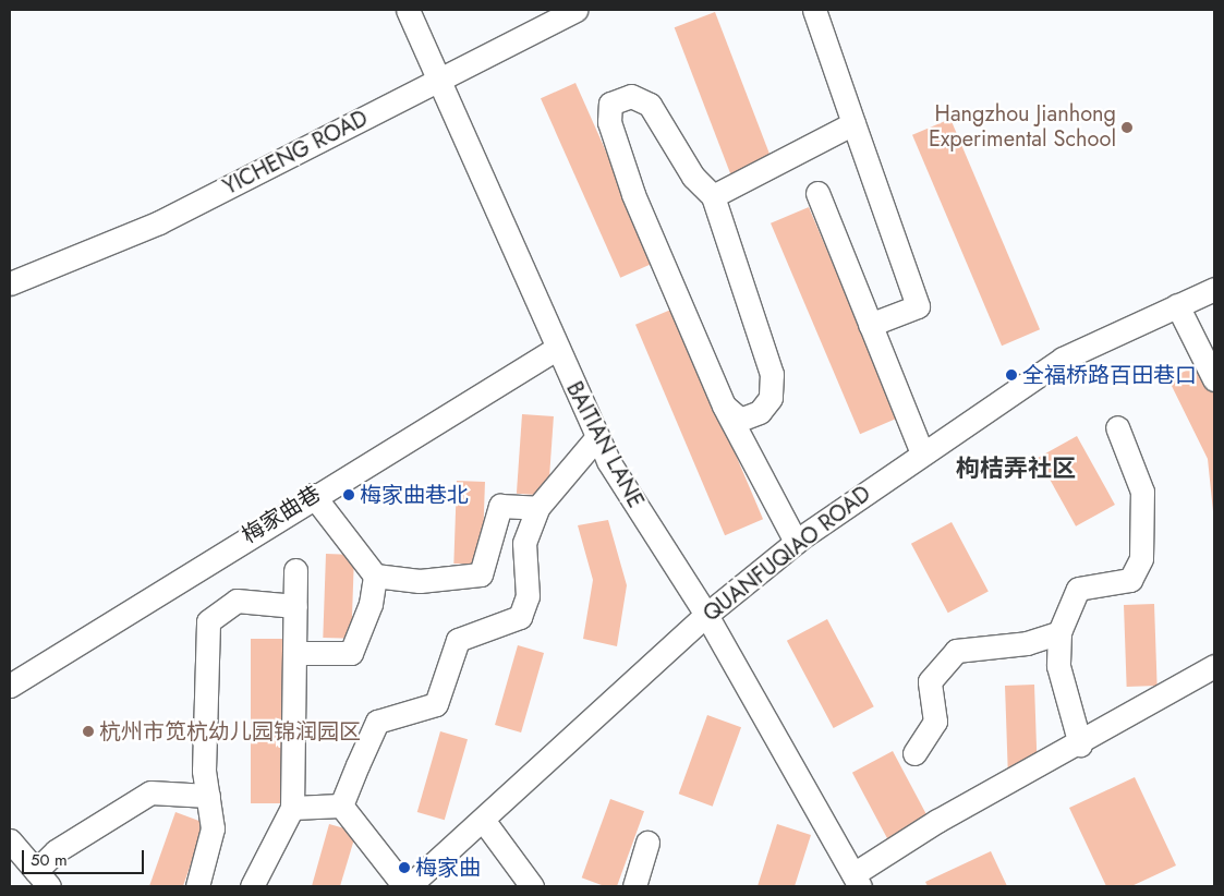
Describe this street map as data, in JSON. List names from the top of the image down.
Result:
{
  "streets": {
    "street": [
      "YICHENG ROAD",
      "BAITIAN LANE",
      "梅家曲巷",
      "QUANFUQIAO ROAD"
    ]
  },
  "crossings": [
    ["YICHENG ROAD", "BAITIAN LANE"],
    ["BAITIAN LANE", "梅家曲巷"],
    ["BAITIAN LANE", "QUANFUQIAO ROAD"]
  ],
  "districts": ["枸桔弄社区"],
  "places": [
    "Hangzhou Jianhong Experimental School",
    "全福桥路百田巷口",
    "梅家曲巷北",
    "杭州市笕杭幼儿园锦润园区",
    "梅家曲"
  ],
  "scale_bar": "50 m"
}
